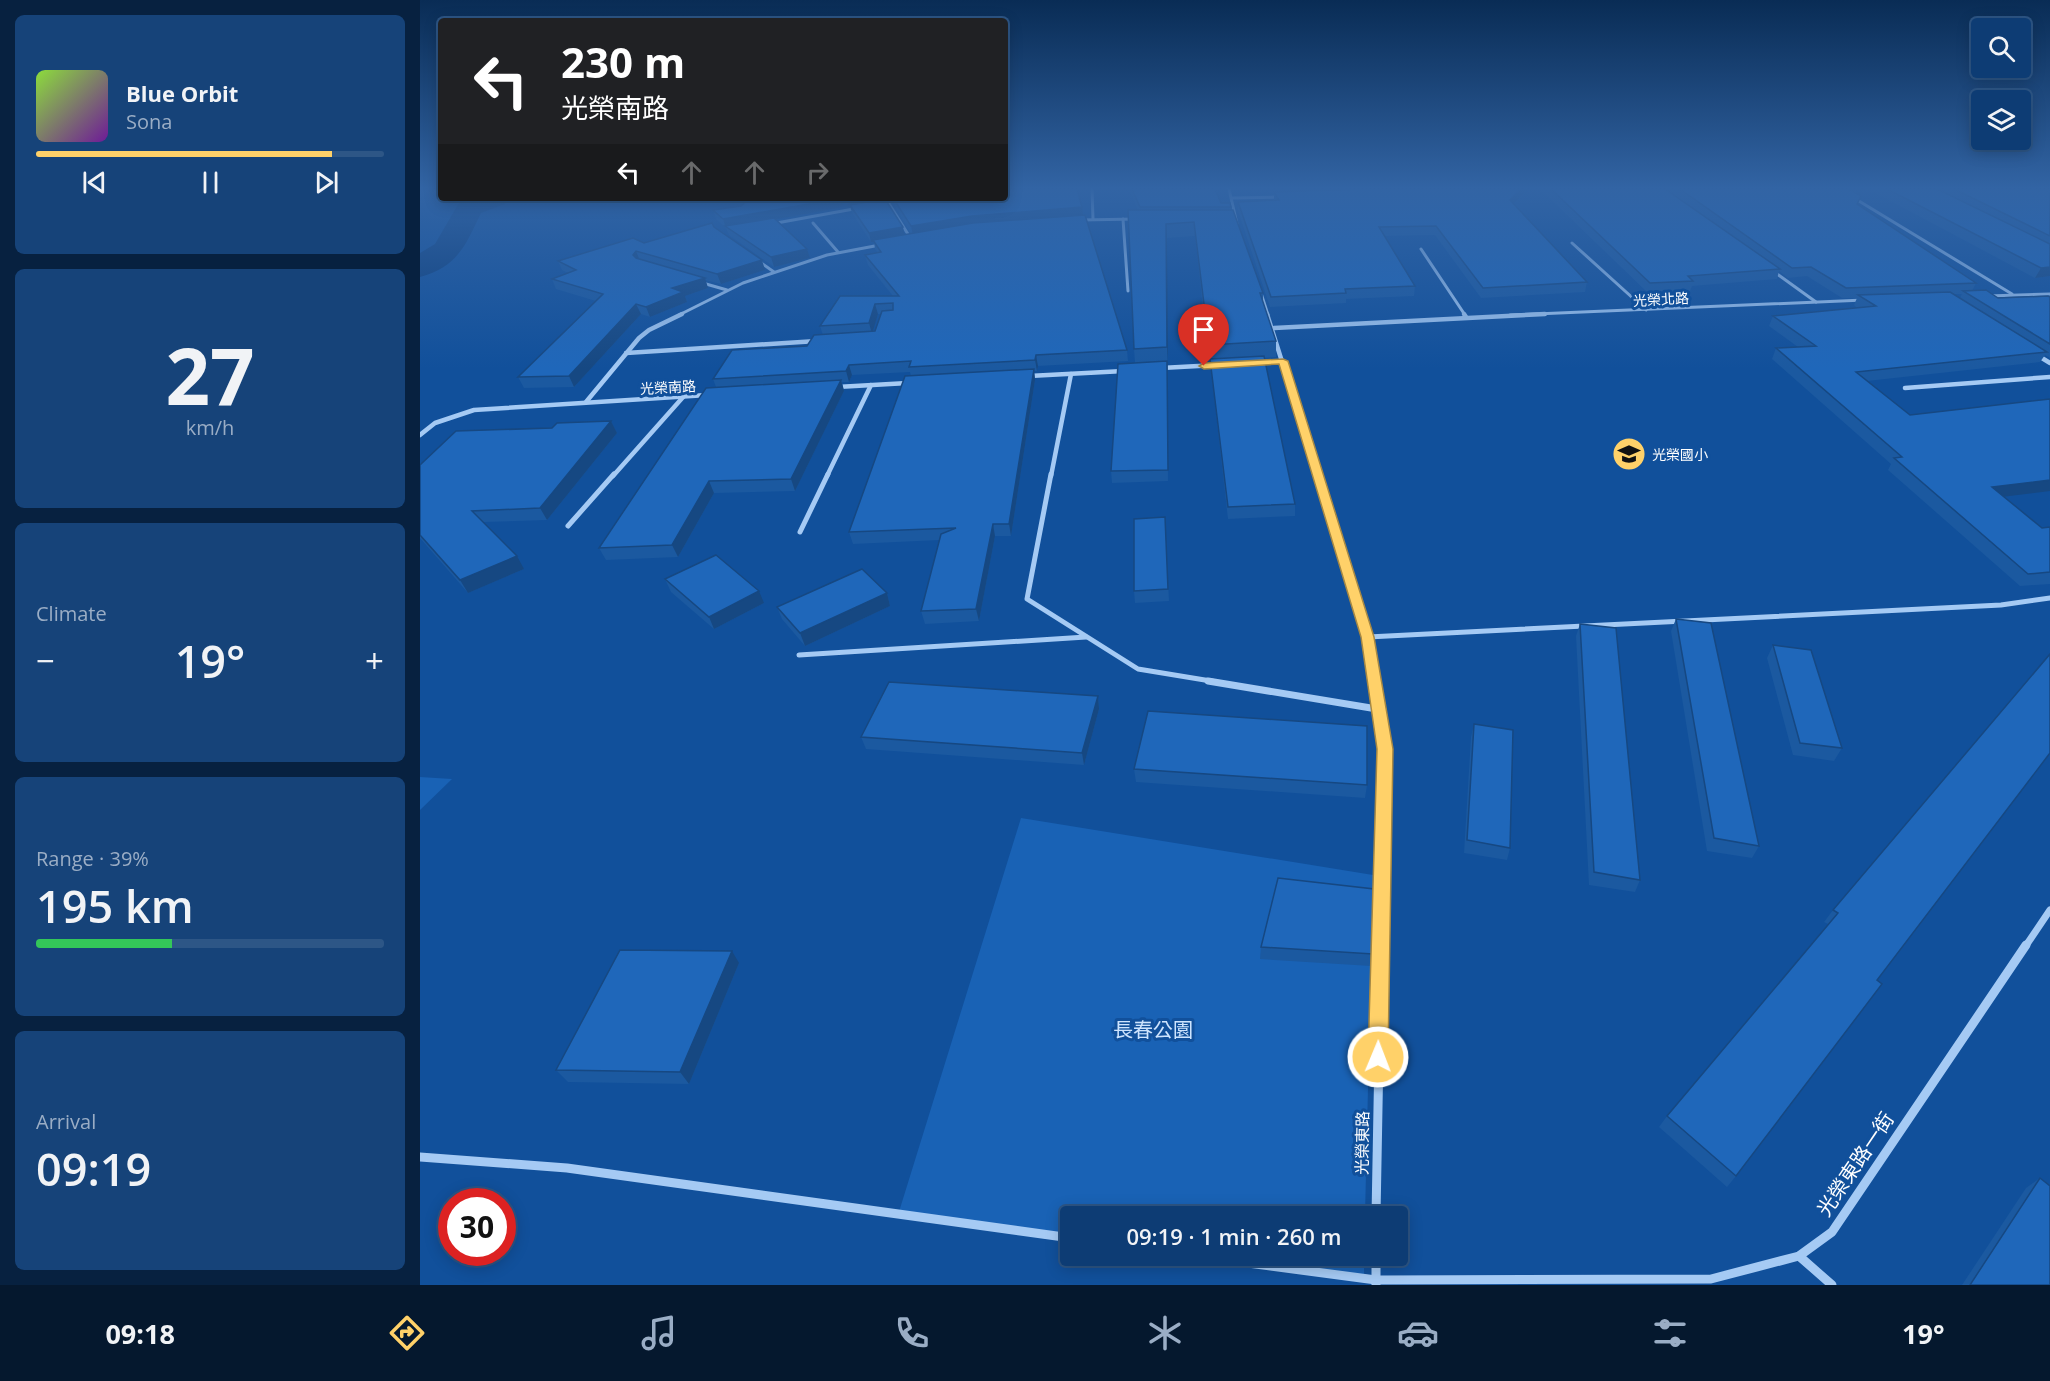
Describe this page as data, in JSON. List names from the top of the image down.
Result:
{
  "streets": {
    "street": [
      "光榮北路",
      "光榮南路",
      "光榮東路",
      "光榮東路一街"
    ]
  },
  "crossings": [
    ["光榮北路", "光榮東路"]
  ],
  "parks": ["長春公園"],
  "places": {
    "school or university": ["光榮國小"]
  },
  "page": {
    "turn": ["230 m", "光榮南路"],
    "song": ["Blue Orbit", "Sona"],
    "tile": [
      ["27", "km/h"],
      "Climate",
      ["Range · 39%", "195 km"],
      ["Arrival", "09:19"]
    ],
    "heat": ["−", "19°", "+"],
    "limit": "30",
    "trip": "09:19 · 1 min · 260 m",
    "tabs": ["09:18", "19°"]
  }
}
